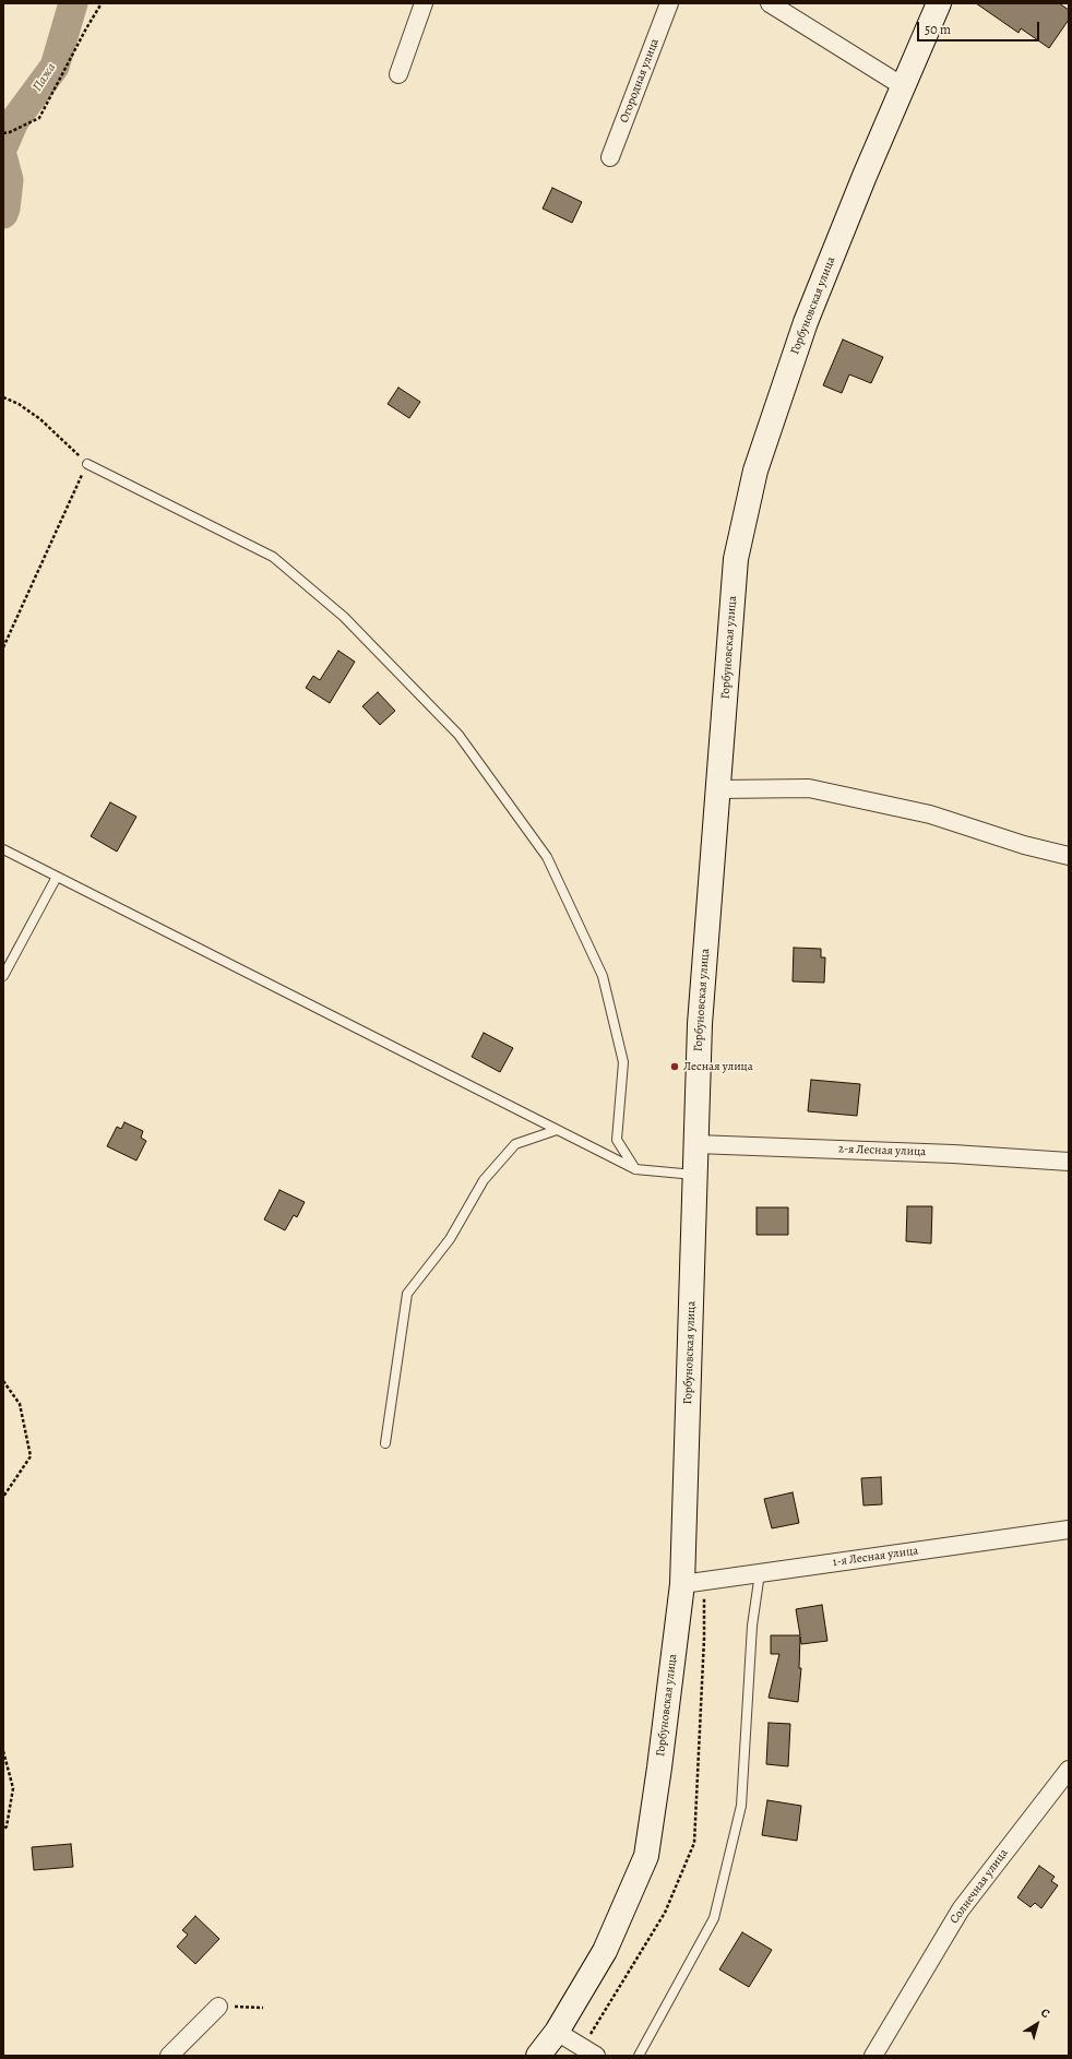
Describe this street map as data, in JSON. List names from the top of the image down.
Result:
{
  "streets": {
    "main road": ["Горбуновская улица"],
    "street": [
      "Огородная улица",
      "2-я Лесная улица",
      "1-я Лесная улица",
      "Солнечная улица"
    ]
  },
  "crossings": [
    ["Горбуновская улица", "2-я Лесная улица"],
    ["Горбуновская улица", "1-я Лесная улица"]
  ],
  "water": ["Пажа"],
  "places": ["Лесная улица"],
  "scale_bar": "50 m",
  "north": "top right"
}
